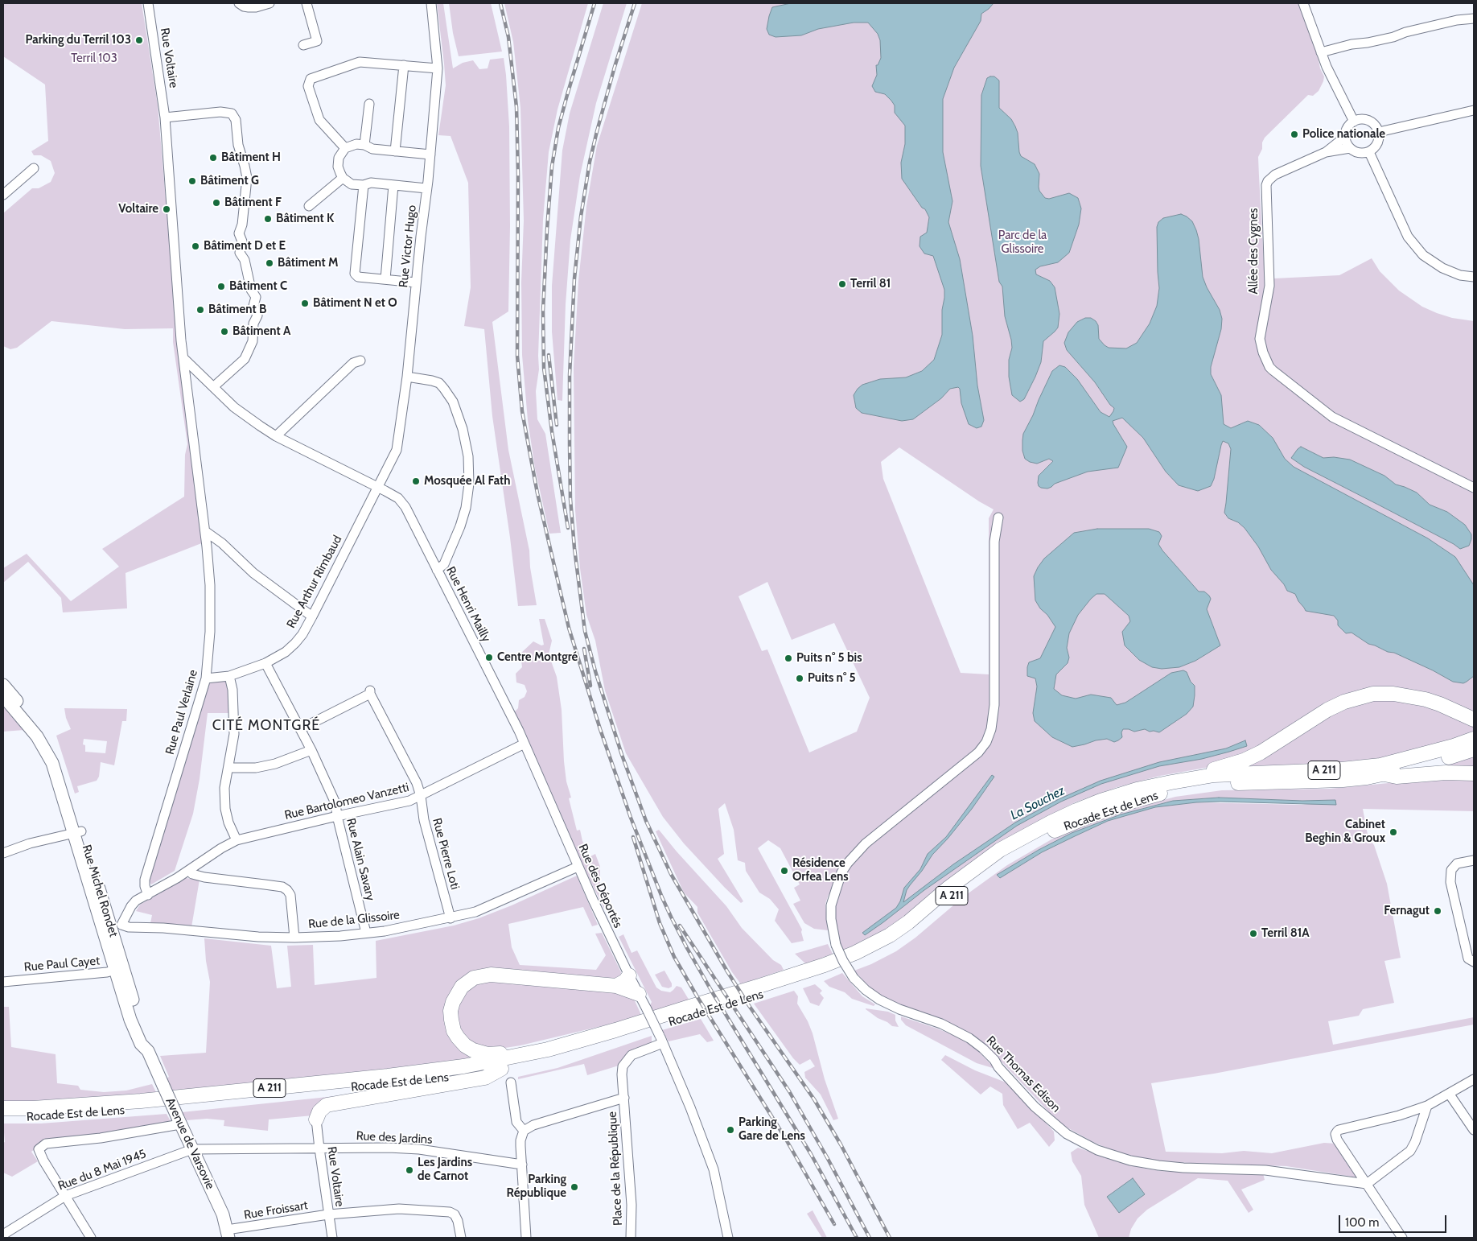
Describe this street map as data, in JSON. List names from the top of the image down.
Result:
{
  "streets": {
    "highway": ["A 211", "Rocade Est de Lens"],
    "main road": ["Rue Michel Rondet", "Avenue de Varsovie"],
    "street": [
      "Rue Voltaire",
      "Rue Victor Hugo",
      "Allée des Cygnes",
      "Rue Arthur Rimbaud",
      "Rue Henri Mailly",
      "Rue Paul Verlaine",
      "Rue Bartolomeo Vanzetti",
      "Rue Pierre Loti",
      "Rue Alain Savary",
      "Rue des Déportés",
      "Rue de la Glissoire",
      "Rue Paul Cayet",
      "Rue Thomas Edison",
      "Rue des Jardins",
      "Place de la République",
      "Rue du 8 Mai 1945",
      "Rue Froissart"
    ]
  },
  "crossings": [
    ["Rue Voltaire", "Rue Henri Mailly"],
    ["Rue Voltaire", "Rue Paul Verlaine"],
    ["Rue Voltaire", "Rue des Jardins"],
    ["Rue Voltaire", "Rue Froissart"],
    ["Rue Victor Hugo", "Rue Arthur Rimbaud"],
    ["Rue Victor Hugo", "Rue Henri Mailly"],
    ["Rue Arthur Rimbaud", "Rue Henri Mailly"],
    ["Rue Arthur Rimbaud", "Rue Paul Verlaine"],
    ["Rue Arthur Rimbaud", "Rue Alain Savary"],
    ["Rue Henri Mailly", "Rue Paul Verlaine"],
    ["Rue Henri Mailly", "Rue Bartolomeo Vanzetti"],
    ["Rue Henri Mailly", "Rue des Déportés"],
    ["Rue Paul Verlaine", "Rue Bartolomeo Vanzetti"],
    ["A 211", "Rocade Est de Lens"],
    ["Rue Bartolomeo Vanzetti", "Rue Pierre Loti"],
    ["Rue Bartolomeo Vanzetti", "Rue Alain Savary"],
    ["Rue Bartolomeo Vanzetti", "Rue des Déportés"],
    ["Rue Bartolomeo Vanzetti", "Rue Michel Rondet"],
    ["Rue Bartolomeo Vanzetti", "Rue de la Glissoire"],
    ["Rue Pierre Loti", "Rue Alain Savary"],
    ["Rue Pierre Loti", "Rue de la Glissoire"],
    ["Rue Alain Savary", "Rue de la Glissoire"],
    ["Rue des Déportés", "Rue de la Glissoire"],
    ["Rue des Déportés", "Place de la République"],
    ["Rue Michel Rondet", "Rue de la Glissoire"],
    ["Rue Michel Rondet", "Rue Paul Cayet"],
    ["Rue Michel Rondet", "Avenue de Varsovie"],
    ["Rue des Jardins", "Avenue de Varsovie"],
    ["Rue des Jardins", "Rue du 8 Mai 1945"],
    ["Avenue de Varsovie", "Rue du 8 Mai 1945"],
    ["Avenue de Varsovie", "Rue Froissart"]
  ],
  "districts": ["CITÉ MONTGRÉ"],
  "water": ["La Souchez"],
  "parks": ["Terril 103", "Parc de la Glissoire"],
  "places": [
    "Parking du Terril 103",
    "Police nationale",
    "Bâtiment H",
    "Bâtiment G",
    "Bâtiment F",
    "Voltaire",
    "Bâtiment K",
    "Bâtiment D et E",
    "Bâtiment M",
    "Terril 81",
    "Bâtiment C",
    "Bâtiment N et O",
    "Bâtiment B",
    "Bâtiment A",
    "Mosquée Al Fath",
    "Centre Montgré",
    "Puits n° 5 bis",
    "Puits n° 5",
    "Cabinet Beghin & Groux",
    "Résidence Orfea Lens",
    "Fernagut",
    "Terril 81A",
    "Parking Gare de Lens",
    "Les Jardins de Carnot",
    "Parking République"
  ],
  "scale_bar": "100 m"
}
